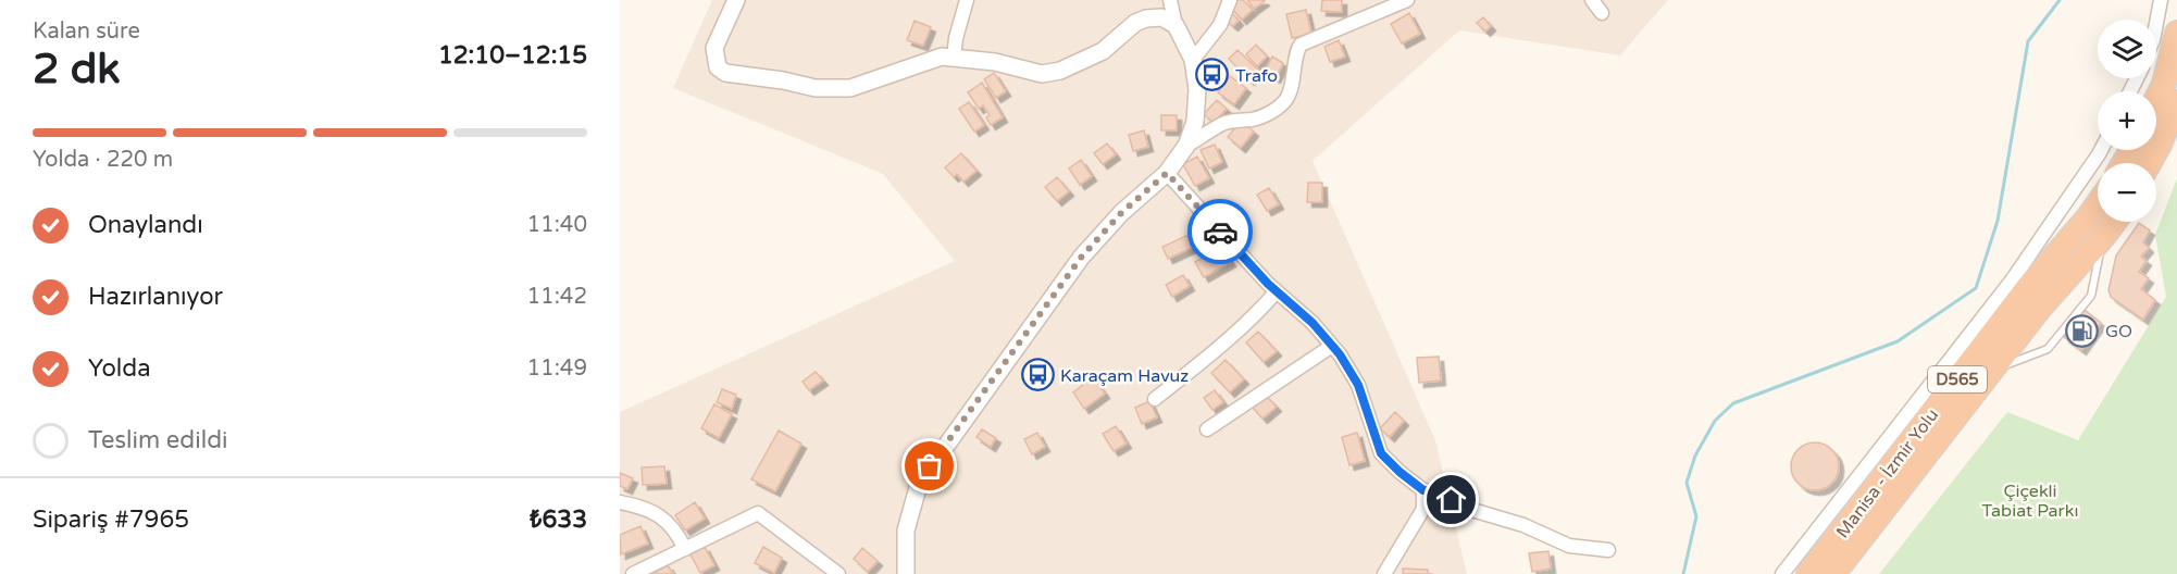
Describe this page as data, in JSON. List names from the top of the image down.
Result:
{
  "streets": {
    "highway": ["D565", "Manisa - İzmir Yolu"]
  },
  "parks": ["Çiçekli Tabiat Parkı"],
  "places": {
    "bus stop": ["Trafo", "Karaçam Havuz"],
    "fuel station": ["GO"]
  },
  "page": {
    "heading": ["2 dk", "Kalan süre", "12:10–12:15"],
    "panel": ["Sipariş #7965", "₺633"],
    "map_buttons": ["+", "−"],
    "bar": "Yolda · 220 m",
    "list": [
      ["Onaylandı", "11:40"],
      ["Hazırlanıyor", "11:42"],
      ["Yolda", "11:49"],
      "Teslim edildi"
    ]
  }
}
